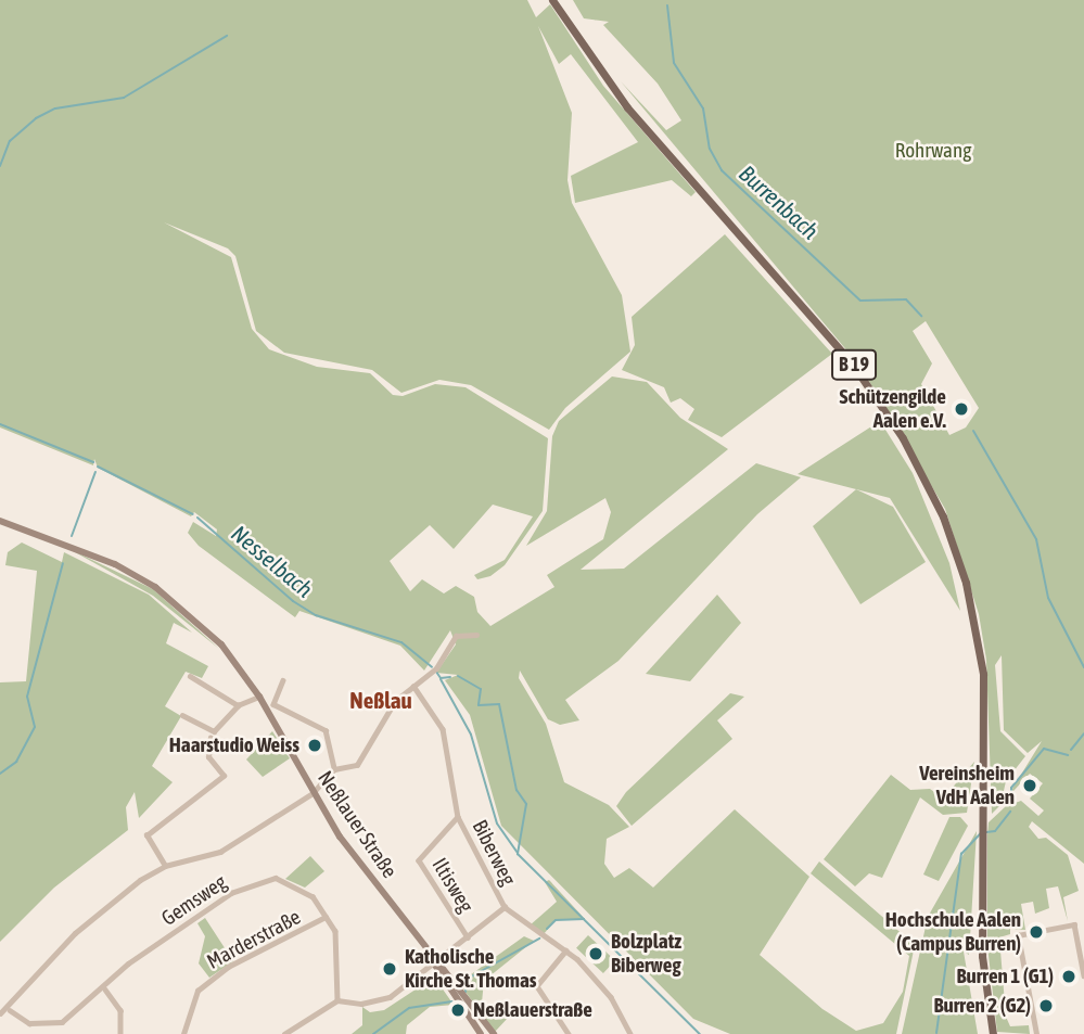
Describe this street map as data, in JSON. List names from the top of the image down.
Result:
{
  "streets": {
    "main road": ["B 19", "Neßlauer Straße"],
    "street": [
      "Biberweg",
      "Iltisweg",
      "Gemsweg",
      "Marderstraße"
    ]
  },
  "crossings": [
    ["Biberweg", "Iltisweg"],
    ["Gemsweg", "Marderstraße"]
  ],
  "districts": ["Neßlau"],
  "water": ["Burrenbach", "Nesselbach"],
  "parks": ["Rohrwang"],
  "places": [
    "Schützengilde Aalen e.V.",
    "Haarstudio Weiss",
    "Vereinsheim VdH Aalen",
    "Hochschule Aalen (Campus Burren)",
    "Bolzplatz Biberweg",
    "Katholische Kirche St. Thomas",
    "Burren 1 (G1)",
    "Burren 2 (G2)",
    "Neßlauerstraße"
  ]
}
